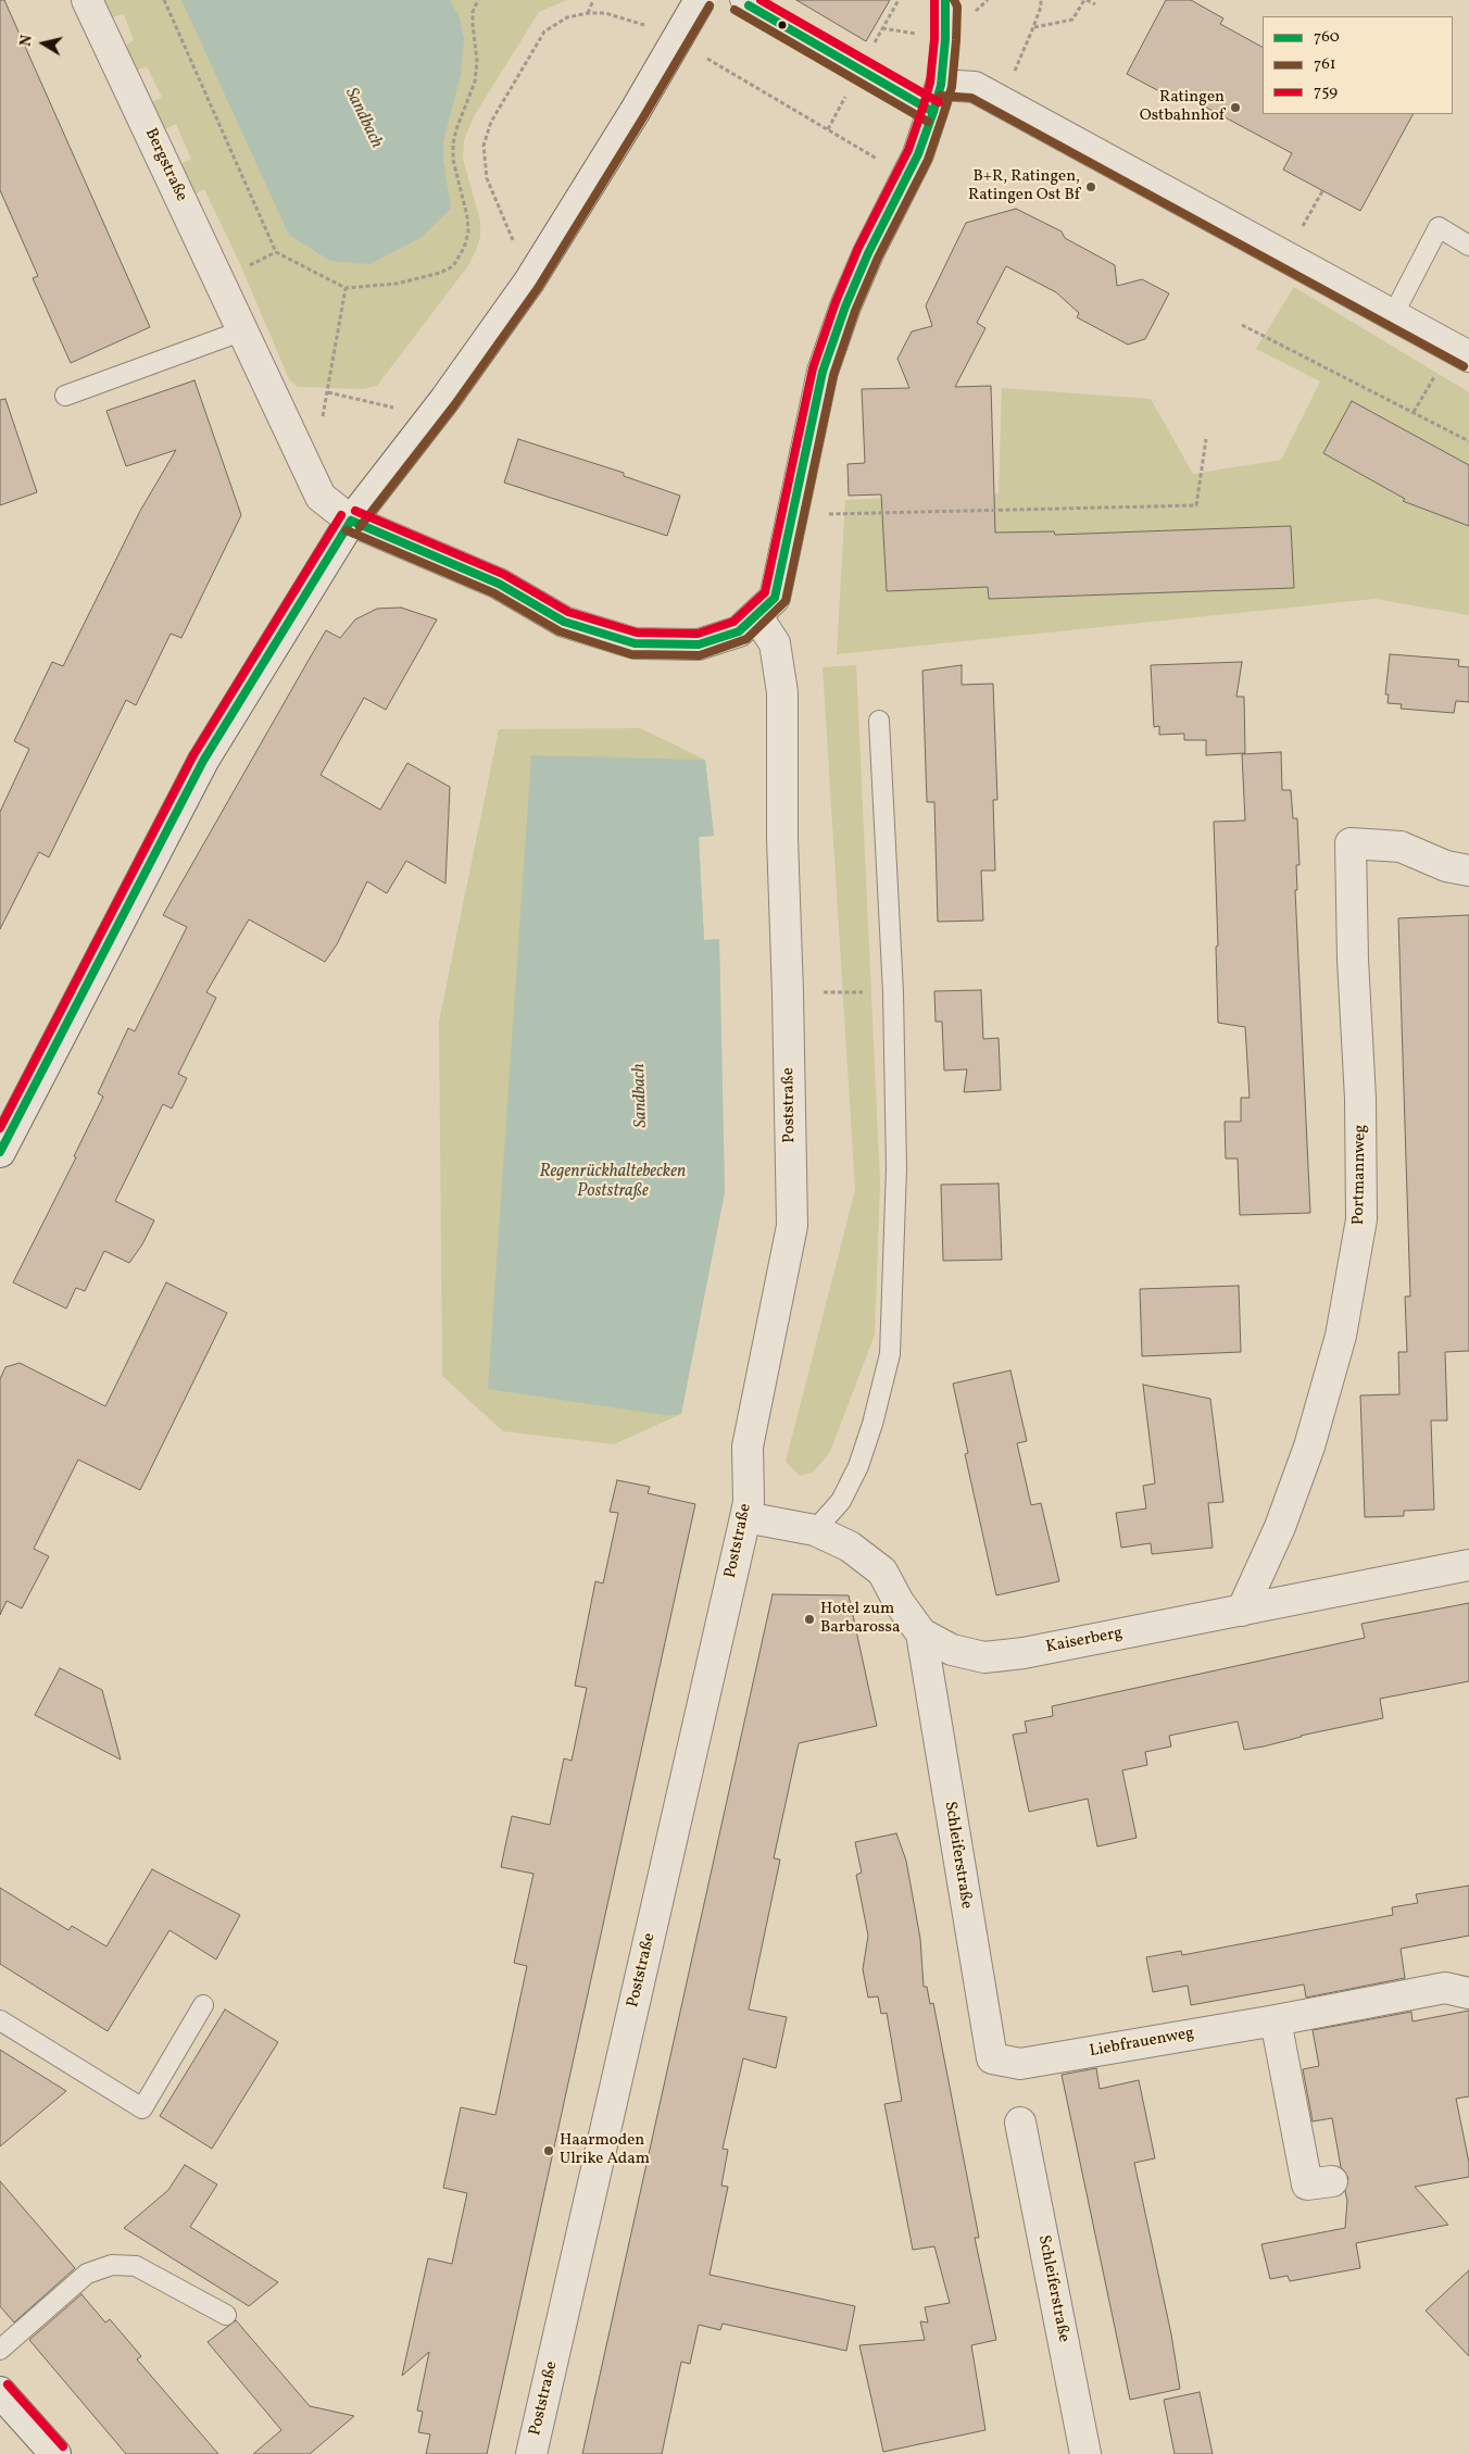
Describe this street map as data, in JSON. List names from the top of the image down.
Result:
{
  "streets": {
    "street": [
      "Bergstraße",
      "Poststraße",
      "Portmannweg",
      "Kaiserberg",
      "Schleiferstraße",
      "Liebfrauenweg"
    ]
  },
  "crossings": [
    ["Poststraße", "Kaiserberg"],
    ["Portmannweg", "Kaiserberg"],
    ["Kaiserberg", "Schleiferstraße"],
    ["Schleiferstraße", "Liebfrauenweg"]
  ],
  "water": ["Sandbach", "Regenrückhaltebecken Poststraße"],
  "places": [
    "Ratingen Ostbahnhof",
    "B+R, Ratingen, Ratingen Ost Bf",
    "Hotel zum Barbarossa",
    "Haarmoden Ulrike Adam"
  ],
  "lines": ["transit line 760", "transit line 761", "transit line 759"],
  "legend": ["760", "761", "759"],
  "north": "left"
}
